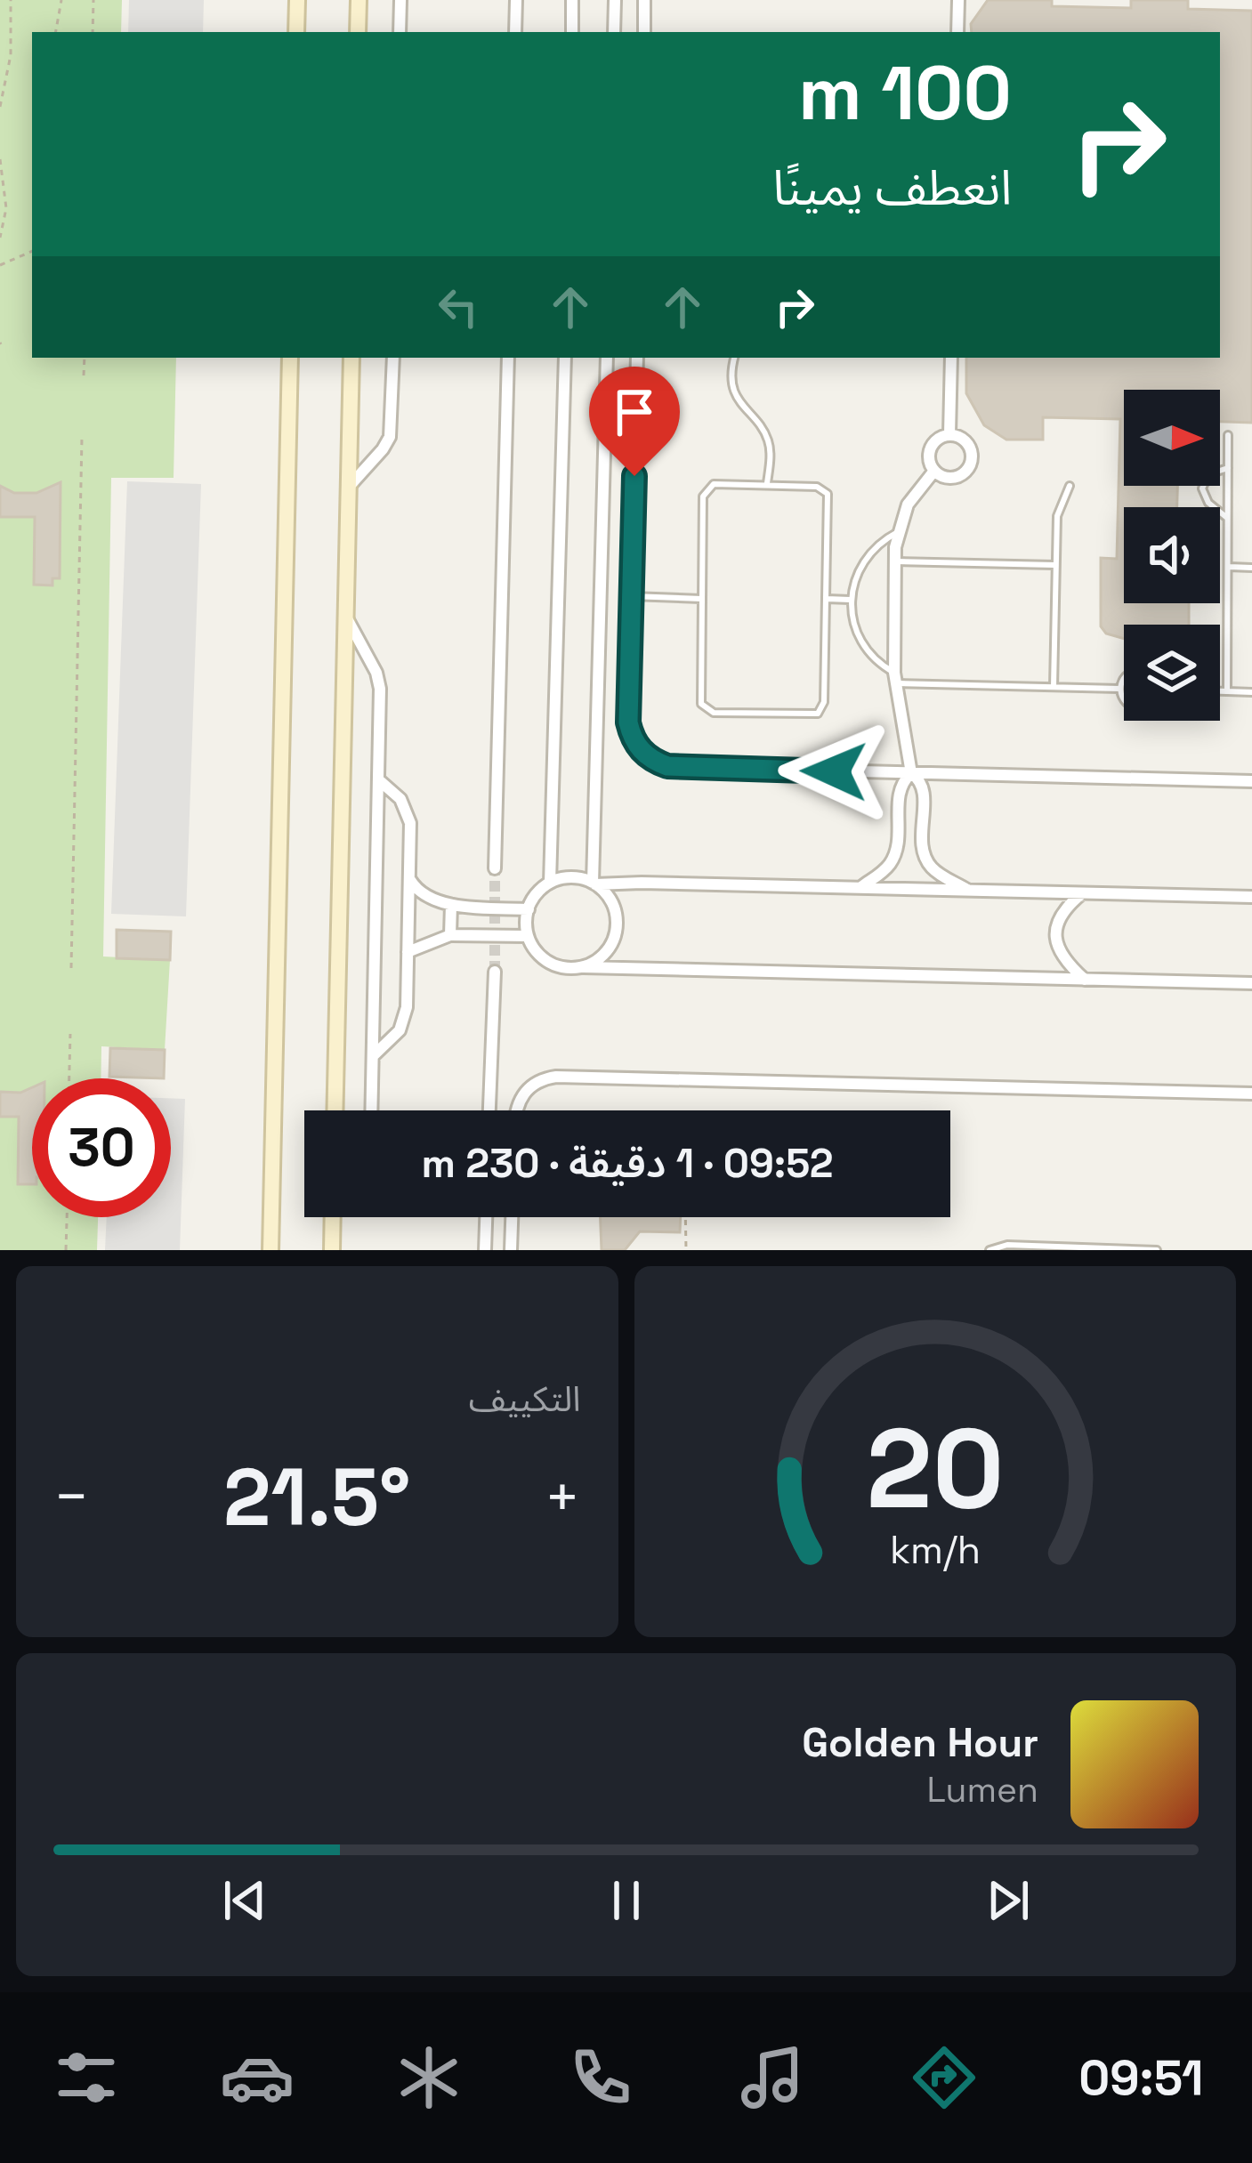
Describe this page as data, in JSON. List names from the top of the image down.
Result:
{
  "north": "right",
  "page": {
    "turn": ["100 m", "انعطف يمينًا"],
    "limit": "30",
    "trip": "09:52 · 1 دقيقة · 230 m",
    "tile": "التكييف",
    "heat": ["−", "21.5°", "+"],
    "song": ["Golden Hour", "Lumen"],
    "tabs": "09:51",
    "gauge": ["20", "km/h"]
  }
}
